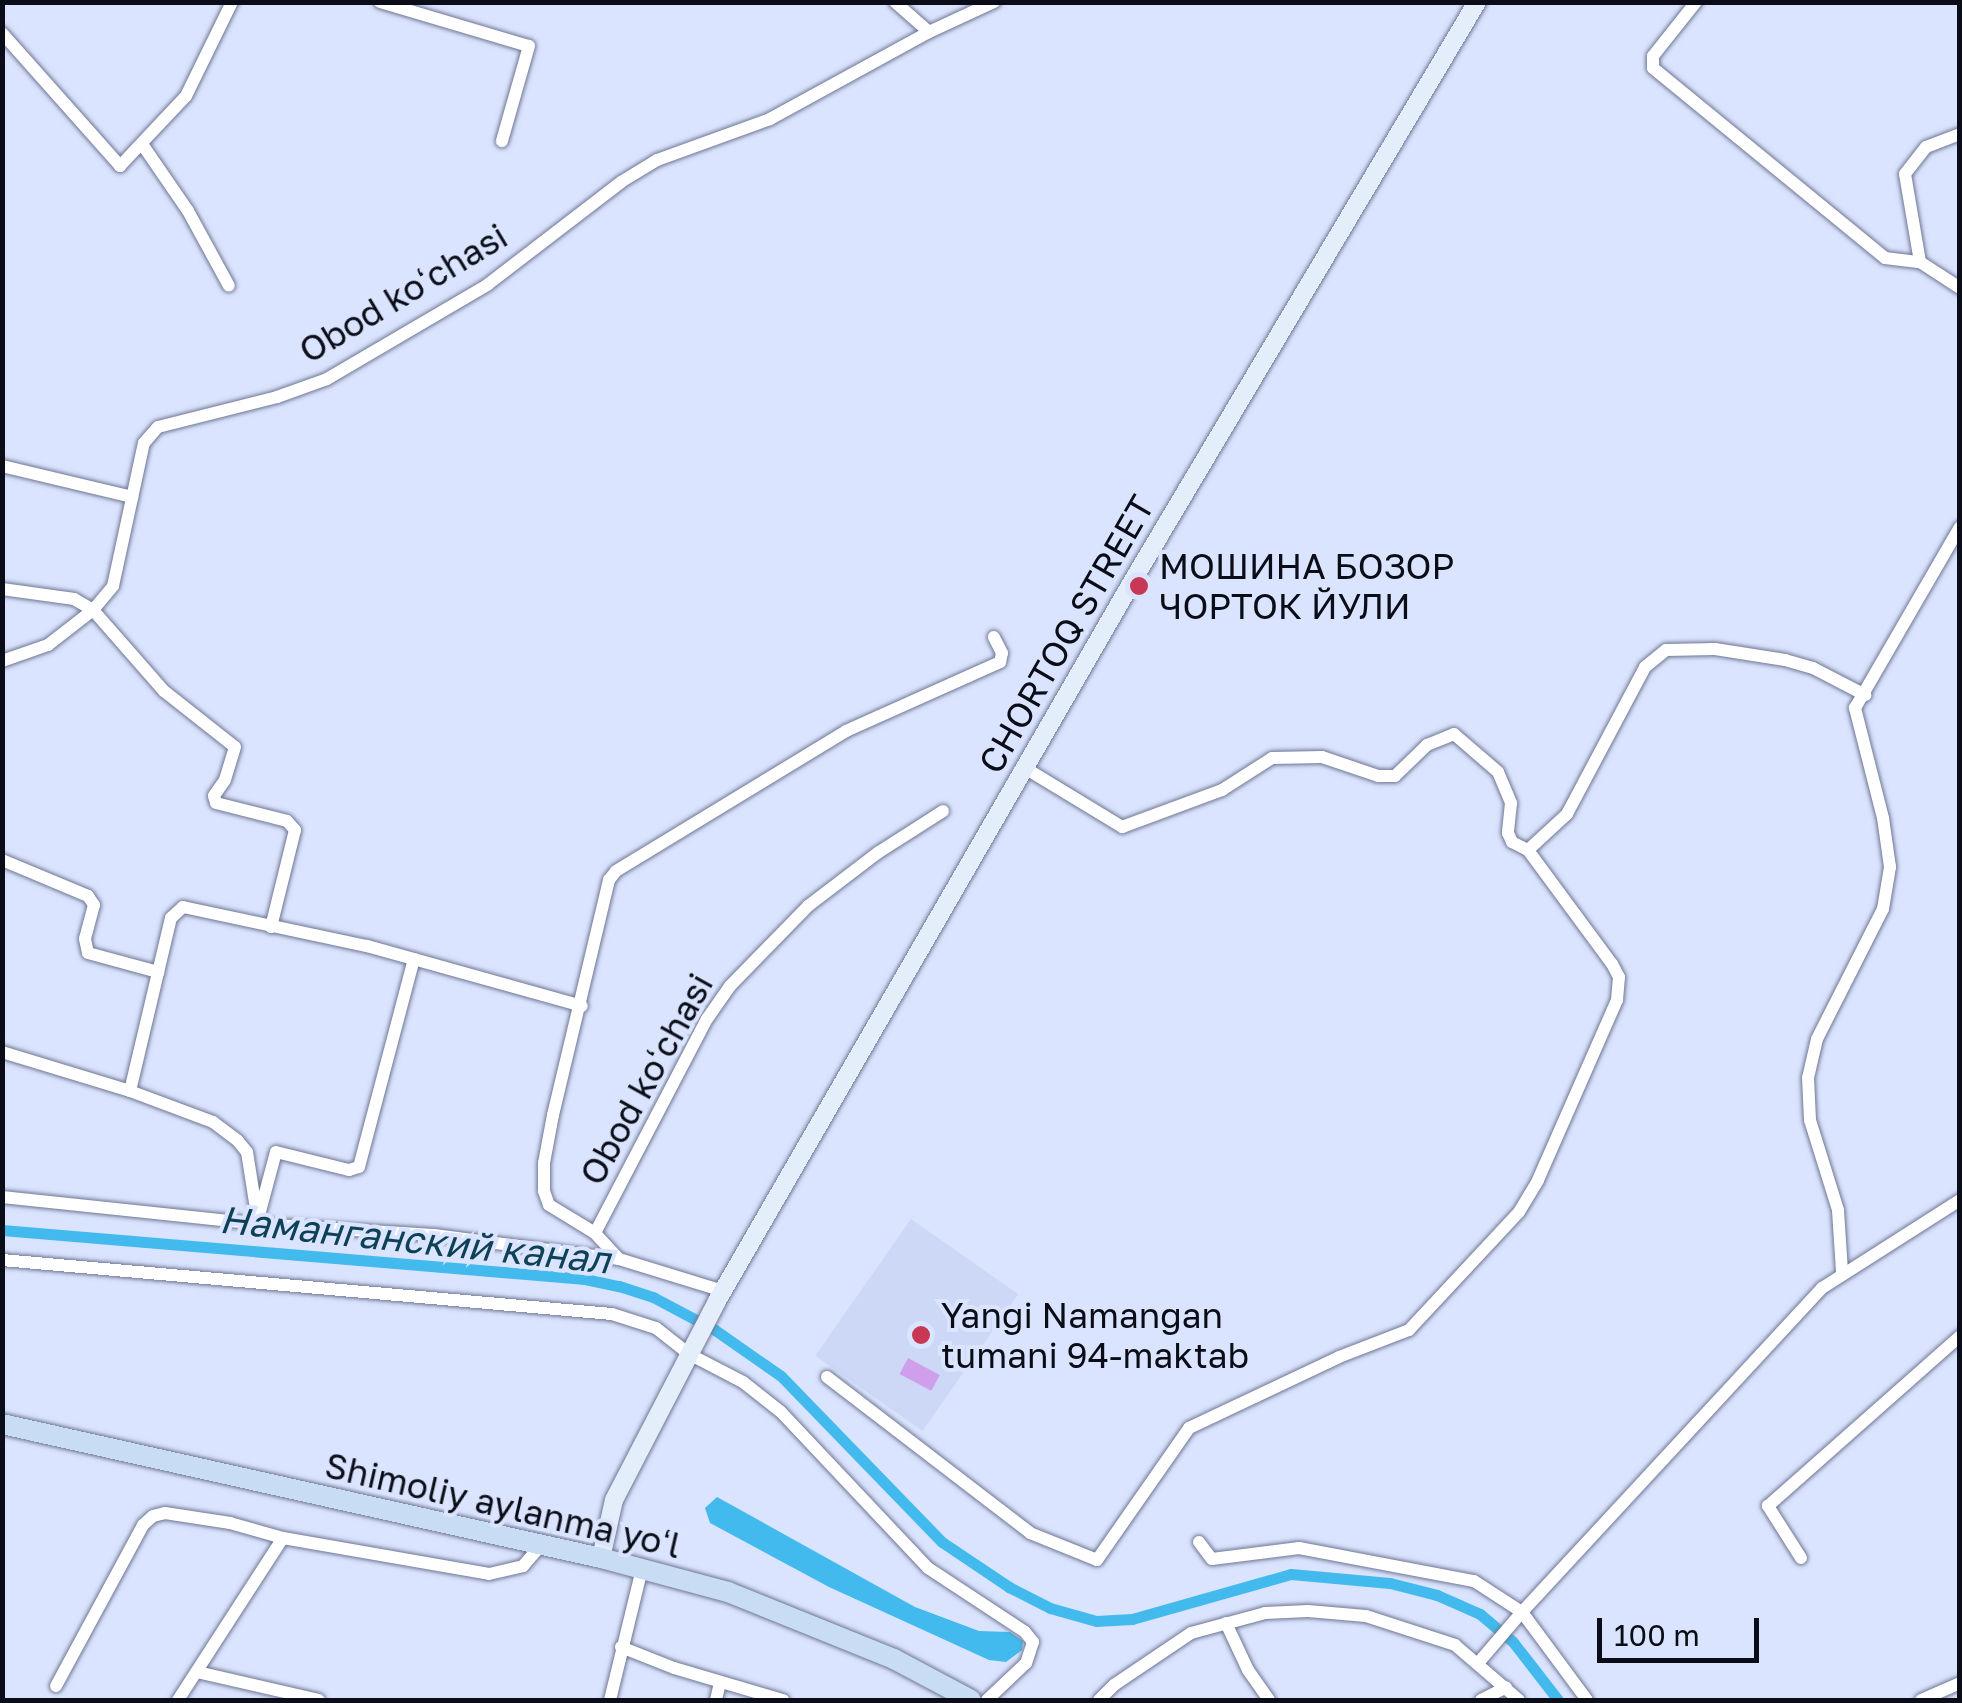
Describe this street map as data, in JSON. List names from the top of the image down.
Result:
{
  "streets": {
    "main road": ["CHORTOQ STREET", "Shimoliy aylanma yoʻl"],
    "street": ["Obod koʻchasi"]
  },
  "crossings": [
    ["CHORTOQ STREET", "Shimoliy aylanma yoʻl"]
  ],
  "water": ["Наманганский канал"],
  "places": ["МОШИНА БОЗОР ЧОРТОК ЙУЛИ", "Yangi Namangan tumani 94-maktab"],
  "scale_bar": "100 m"
}
